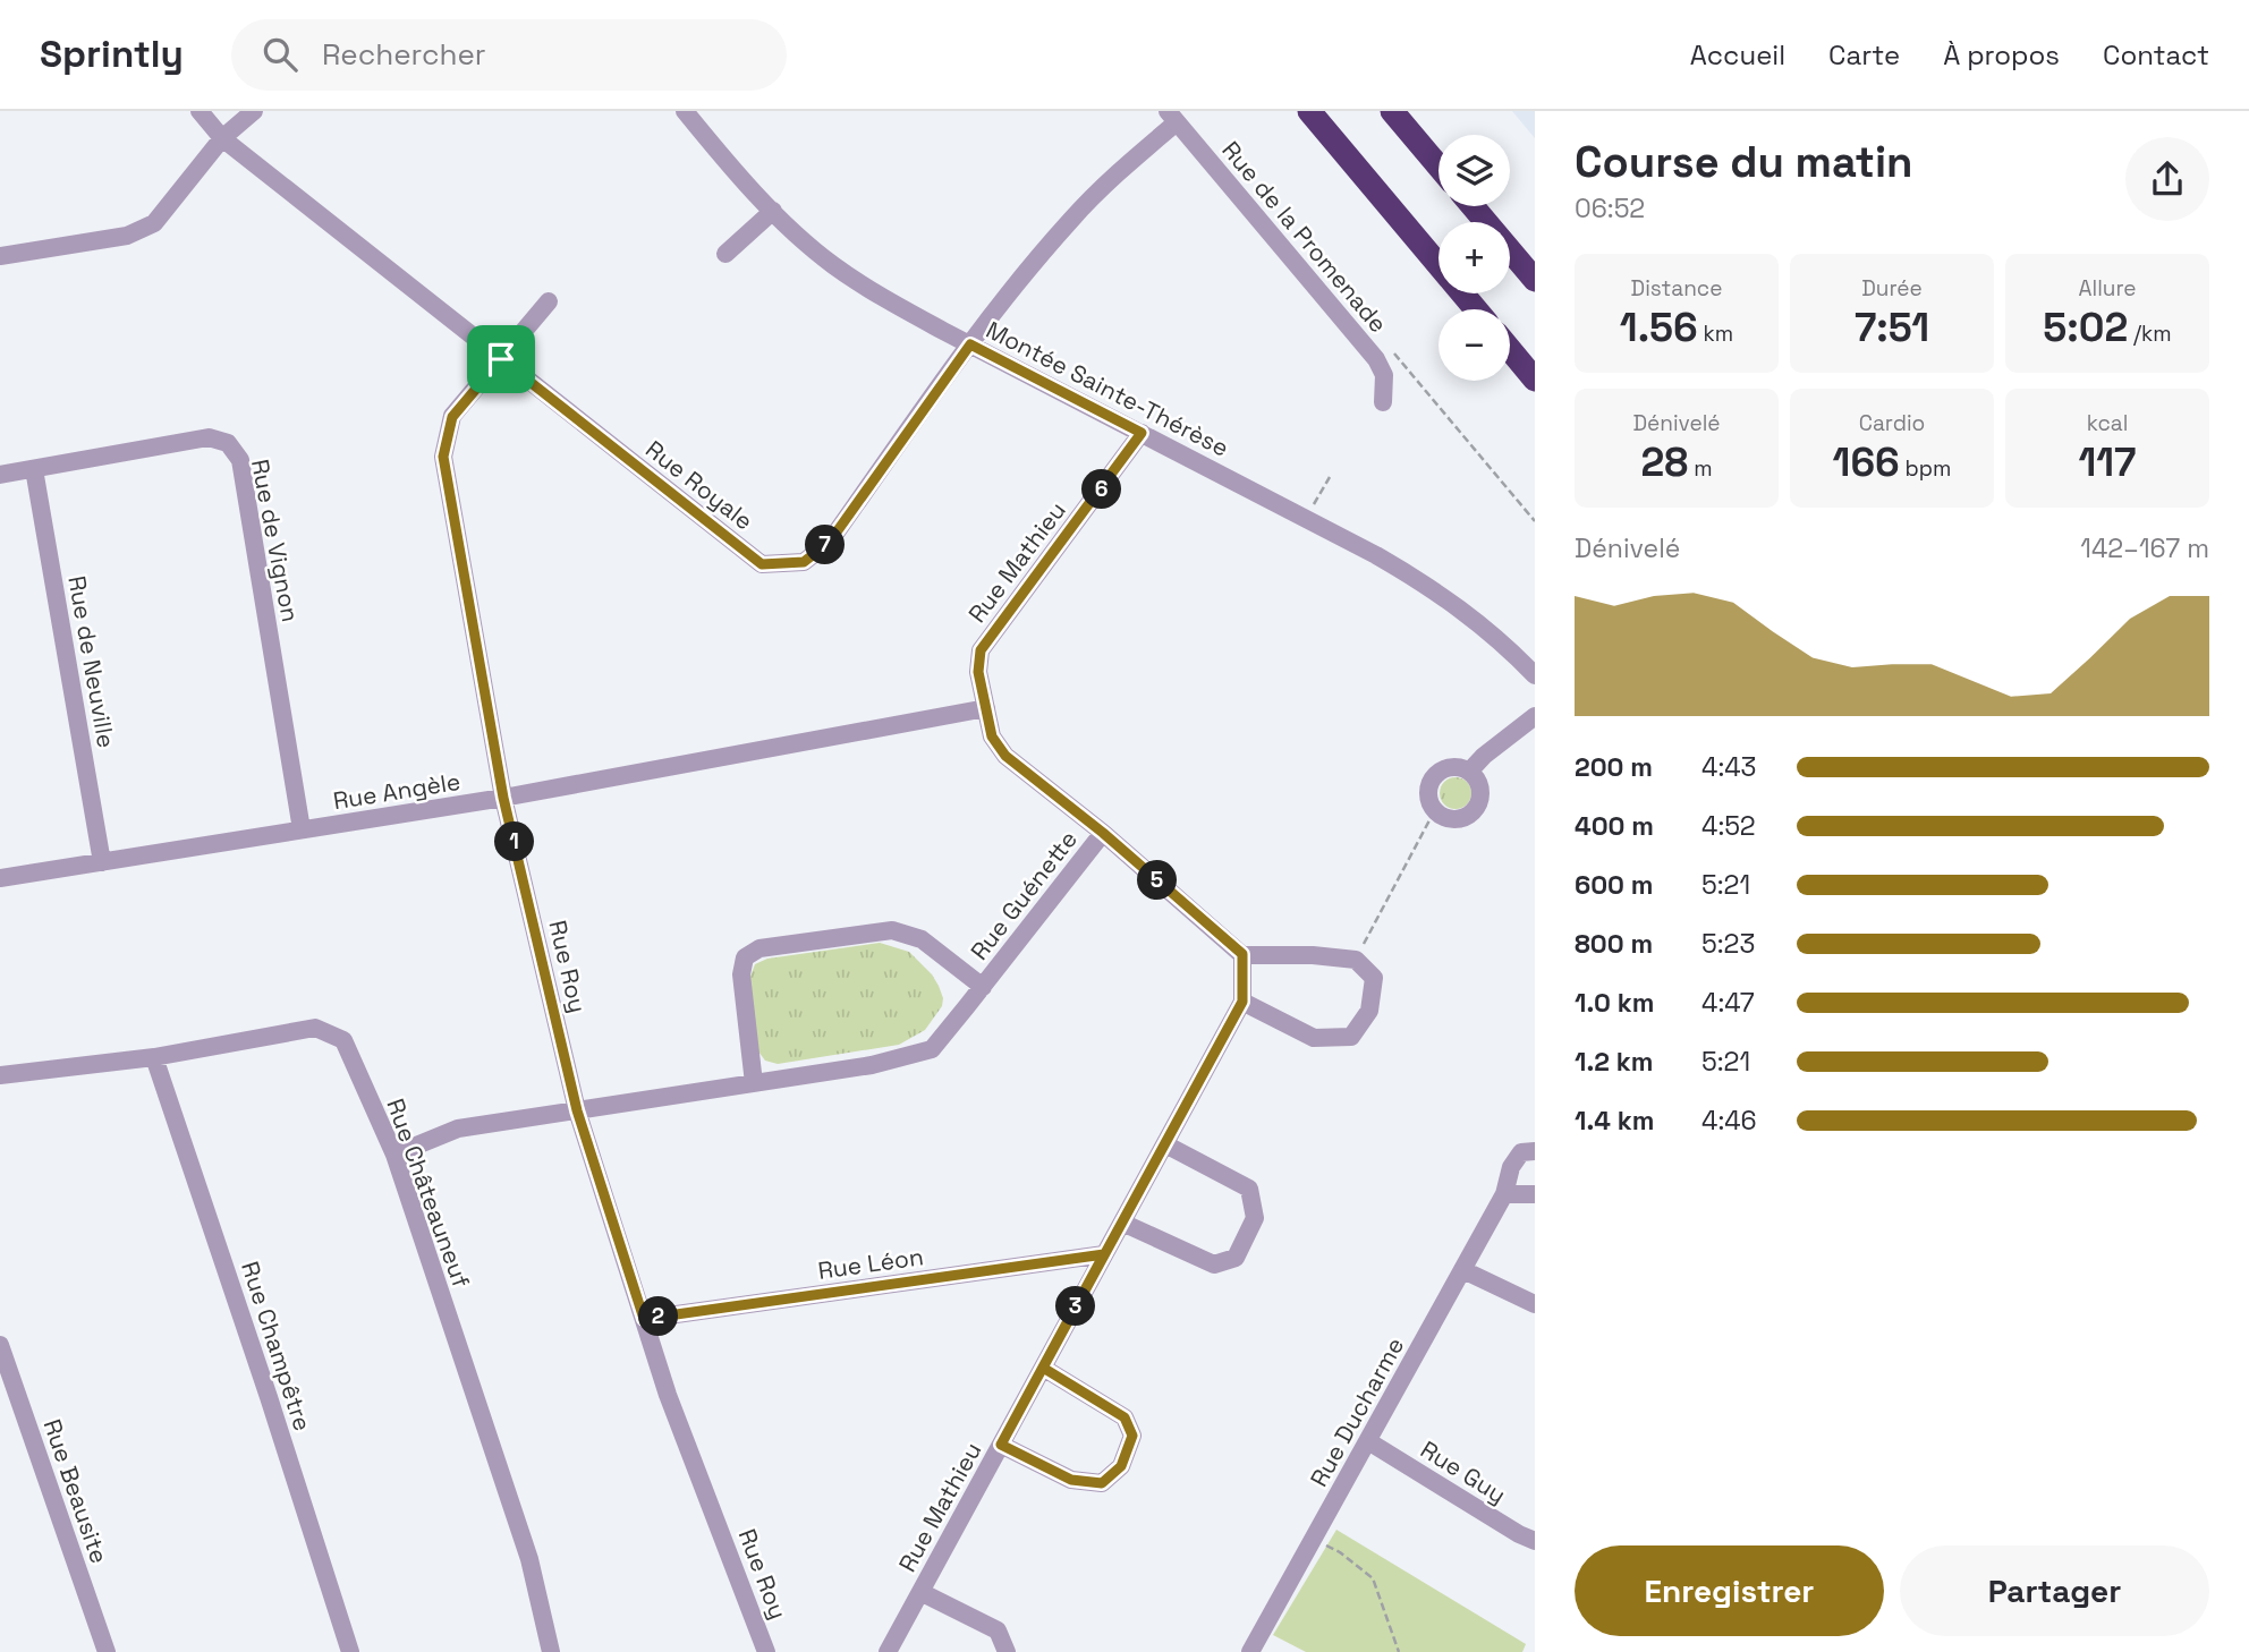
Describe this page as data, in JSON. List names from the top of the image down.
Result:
{
  "streets": {
    "street": [
      "Rue de la Promenade",
      "Montée Sainte-Thérèse",
      "Rue Royale",
      "Rue de Vignon",
      "Rue Mathieu",
      "Rue de Neuville",
      "Rue Angèle",
      "Rue Guénette",
      "Rue Roy",
      "Rue Châteauneuf",
      "Rue Léon",
      "Rue Champêtre",
      "Rue Ducharme",
      "Rue Guy",
      "Rue Beausite"
    ]
  },
  "crossings": [
    ["Rue de la Promenade", "Rue Royale"],
    ["Montée Sainte-Thérèse", "Rue Royale"],
    ["Montée Sainte-Thérèse", "Rue Mathieu"],
    ["Rue Royale", "Rue Roy"],
    ["Rue de Vignon", "Rue de Neuville"],
    ["Rue de Vignon", "Rue Angèle"],
    ["Rue Mathieu", "Rue Angèle"],
    ["Rue Mathieu", "Rue Guénette"],
    ["Rue Mathieu", "Rue Léon"],
    ["Rue de Neuville", "Rue Angèle"],
    ["Rue Angèle", "Rue Roy"],
    ["Rue Guénette", "Rue Roy"],
    ["Rue Guénette", "Rue Châteauneuf"],
    ["Rue Roy", "Rue Léon"],
    ["Rue Châteauneuf", "Rue Champêtre"],
    ["Rue Ducharme", "Rue Guy"]
  ],
  "page": {
    "header": "Sprintly",
    "search": "Rechercher",
    "nav": [
      "Accueil",
      "Carte",
      "À propos",
      "Contact"
    ],
    "heading": ["Course du matin", "06:52"],
    "map_buttons": ["+", "−"],
    "stats": [
      ["Distance", "1.56 km"],
      ["Durée", "7:51"],
      ["Allure", "5:02 /km"],
      ["Dénivelé", "28 m"],
      ["Cardio", "166 bpm"],
      ["kcal", "117"]
    ],
    "pins": [
      "6",
      "7",
      "1",
      "5",
      "3",
      "2"
    ],
    "chart": ["Dénivelé", "142–167 m"],
    "list": [
      {
        "name": "200 m",
        "note": "4:43"
      },
      {
        "name": "400 m",
        "note": "4:52"
      },
      {
        "name": "600 m",
        "note": "5:21"
      },
      {
        "name": "800 m",
        "note": "5:23"
      },
      {
        "name": "1.0 km",
        "note": "4:47"
      },
      {
        "name": "1.2 km",
        "note": "5:21"
      },
      {
        "name": "1.4 km",
        "note": "4:46"
      }
    ],
    "buttons": ["Enregistrer", "Partager"]
  }
}
